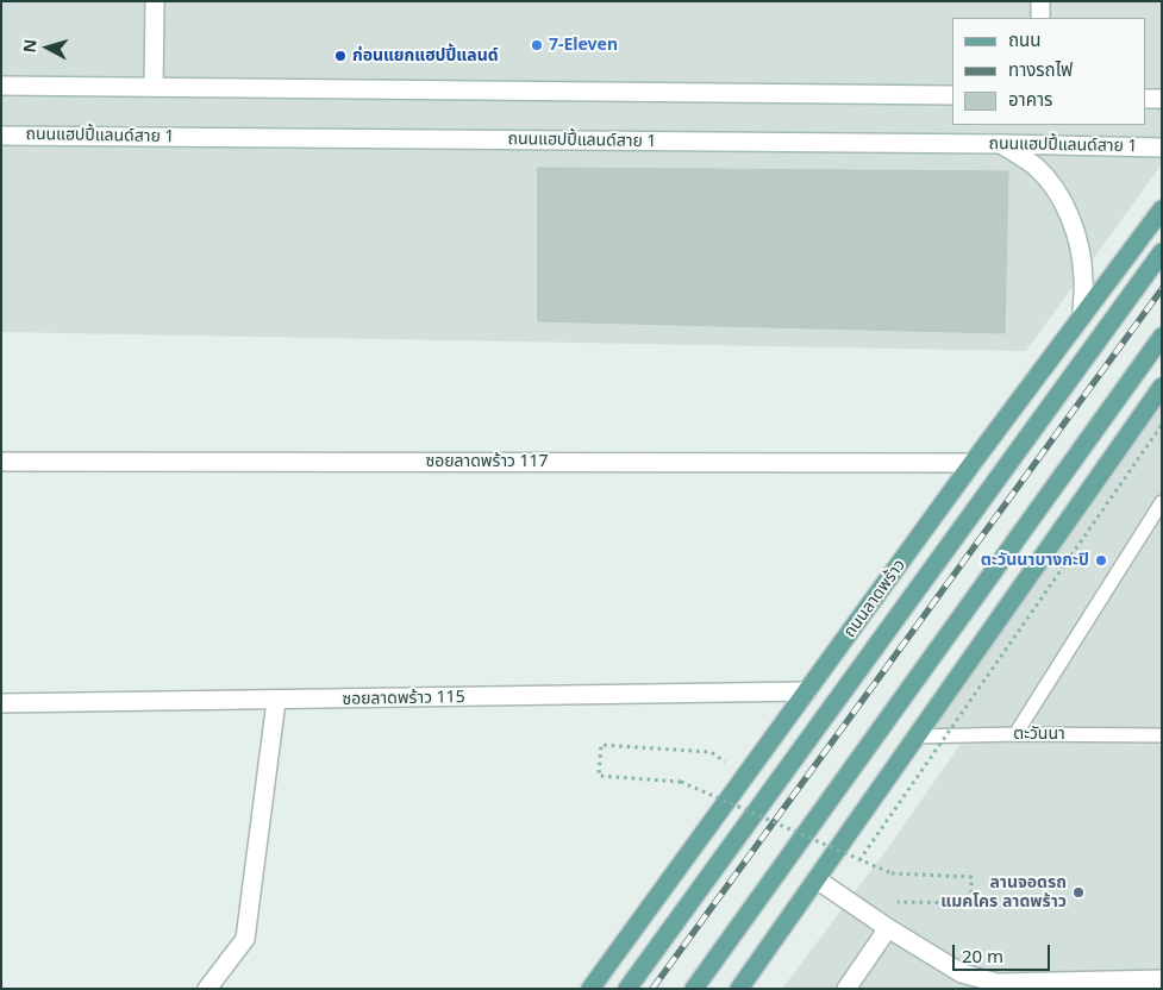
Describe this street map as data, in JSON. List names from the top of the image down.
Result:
{
  "streets": {
    "main road": ["ถนนลาดพร้าว"],
    "street": ["ถนนแฮปปี้แลนด์สาย 1", "ซอยลาดพร้าว 117", "ซอยลาดพร้าว 115"],
    "lane": ["ตะวันนา"]
  },
  "crossings": [
    ["ซอยลาดพร้าว 117", "ถนนลาดพร้าว"],
    ["ถนนลาดพร้าว", "ซอยลาดพร้าว 115"]
  ],
  "places": [
    "7-Eleven",
    "ก่อนแยกแฮปปี้แลนด์",
    "ตะวันนาบางกะปิ",
    "ลานจอดรถ แมคโคร ลาดพร้าว"
  ],
  "legend": ["ถนน", "ทางรถไฟ", "อาคาร"],
  "scale_bar": "20 m",
  "north": "left"
}
